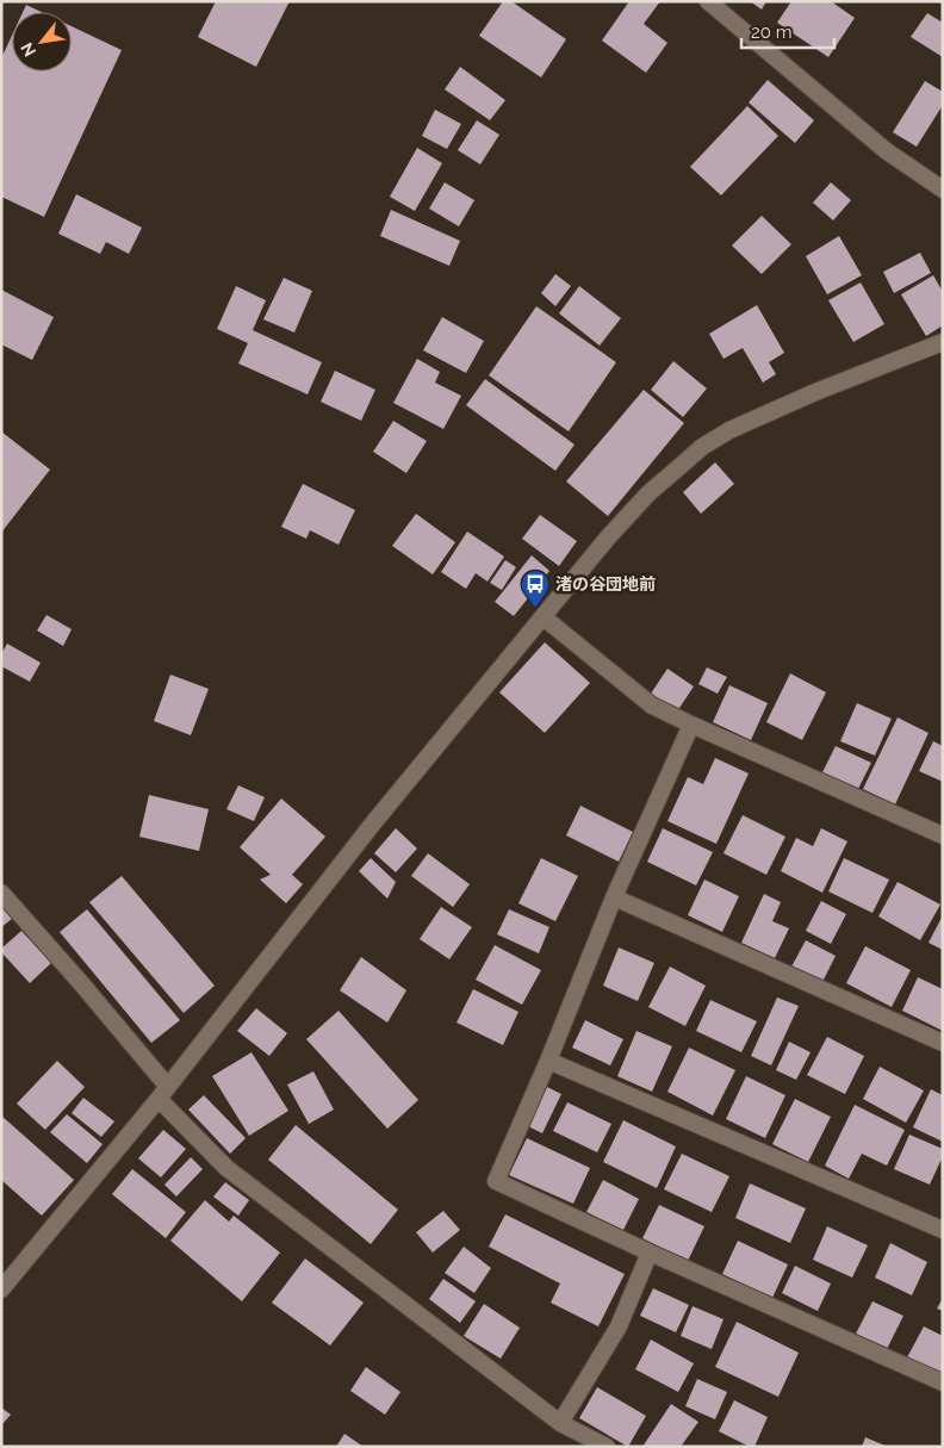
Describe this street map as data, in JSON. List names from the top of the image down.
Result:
{
  "places": {
    "bus stop": ["渚の谷団地前"]
  },
  "scale_bar": "20 m",
  "north": "bottom left"
}
